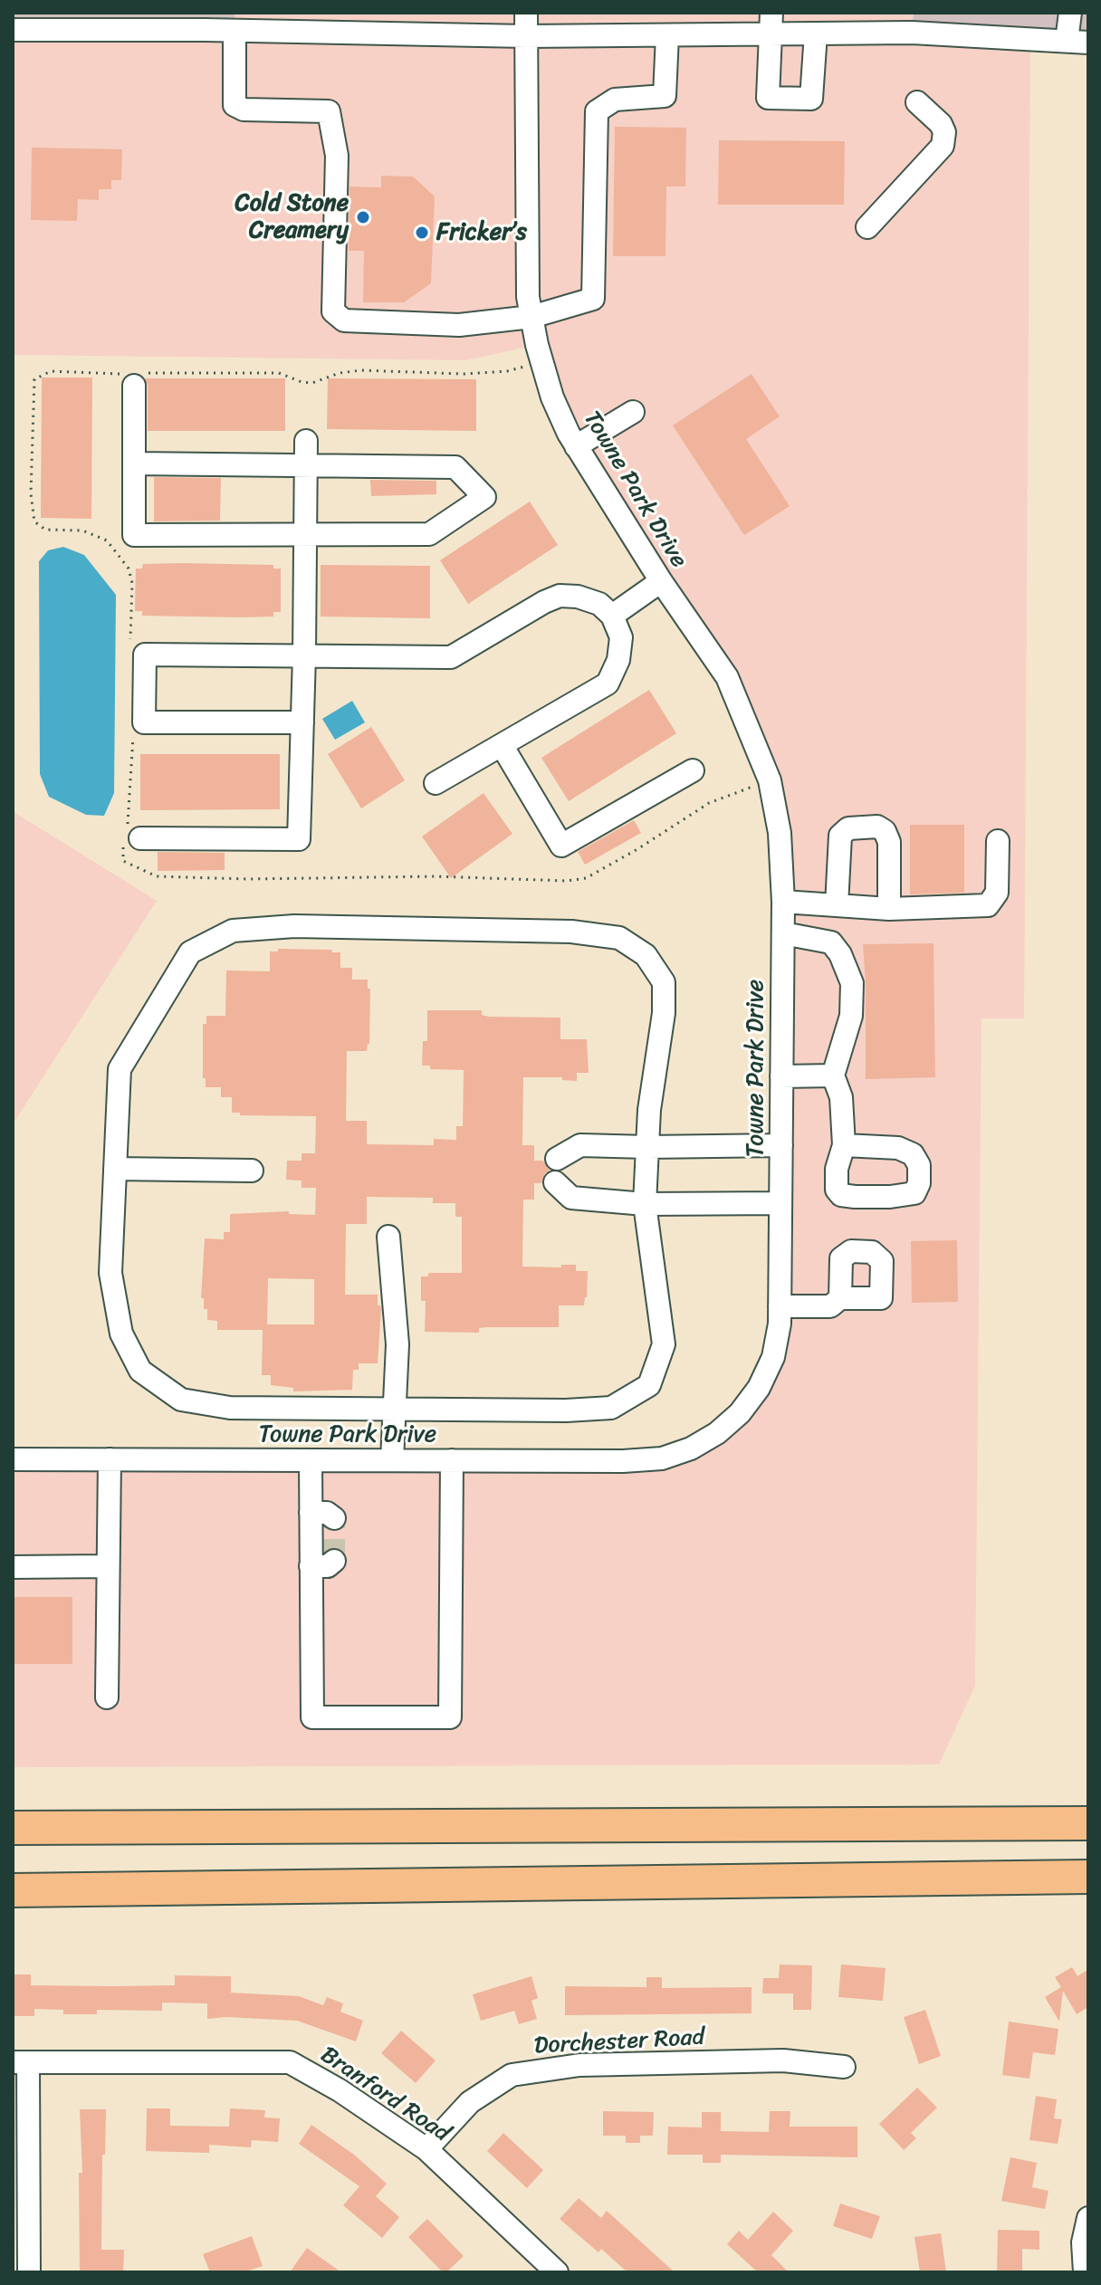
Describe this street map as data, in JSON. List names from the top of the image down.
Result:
{
  "streets": {
    "street": ["Towne Park Drive", "Dorchester Road", "Branford Road"]
  },
  "crossings": [
    ["Dorchester Road", "Branford Road"]
  ],
  "places": ["Cold Stone Creamery", "Fricker’s"]
}
